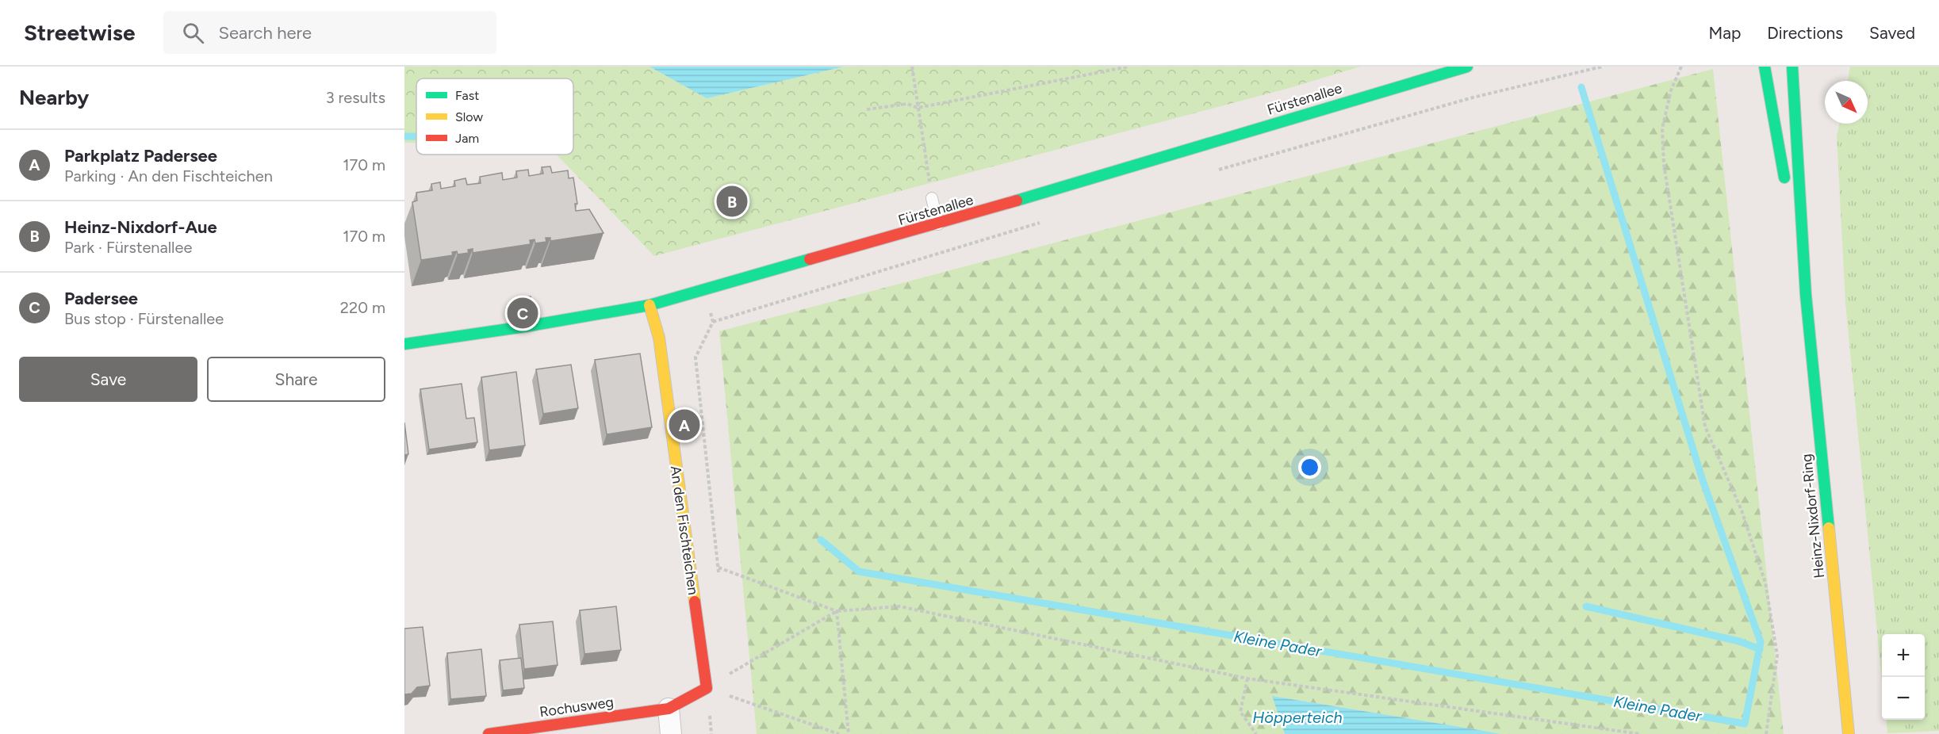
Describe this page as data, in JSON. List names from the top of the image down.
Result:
{
  "streets": {
    "street": [
      "Fürstenallee",
      "Heinz-Nixdorf-Ring",
      "An den Fischteichen",
      "Rochusweg"
    ]
  },
  "crossings": [
    ["Fürstenallee", "An den Fischteichen"]
  ],
  "water": ["Kleine Pader", "Höpperteich"],
  "legend": ["Fast", "Slow", "Jam"],
  "north": "bottom right",
  "page": {
    "header": "Streetwise",
    "search": "Search here",
    "nav": ["Map", "Directions", "Saved"],
    "heading": ["Nearby", "3 results"],
    "list": [
      {
        "mark": "A",
        "name": "Parkplatz Padersee",
        "note": "Parking · An den Fischteichen",
        "value": "170 m"
      },
      {
        "mark": "B",
        "name": "Heinz-Nixdorf-Aue",
        "note": "Park · Fürstenallee",
        "value": "170 m"
      },
      {
        "mark": "C",
        "name": "Padersee",
        "note": "Bus stop · Fürstenallee",
        "value": "220 m"
      }
    ],
    "pins": ["B", "C", "A"],
    "buttons": ["Save", "Share"],
    "map_buttons": ["+", "−"]
  }
}
